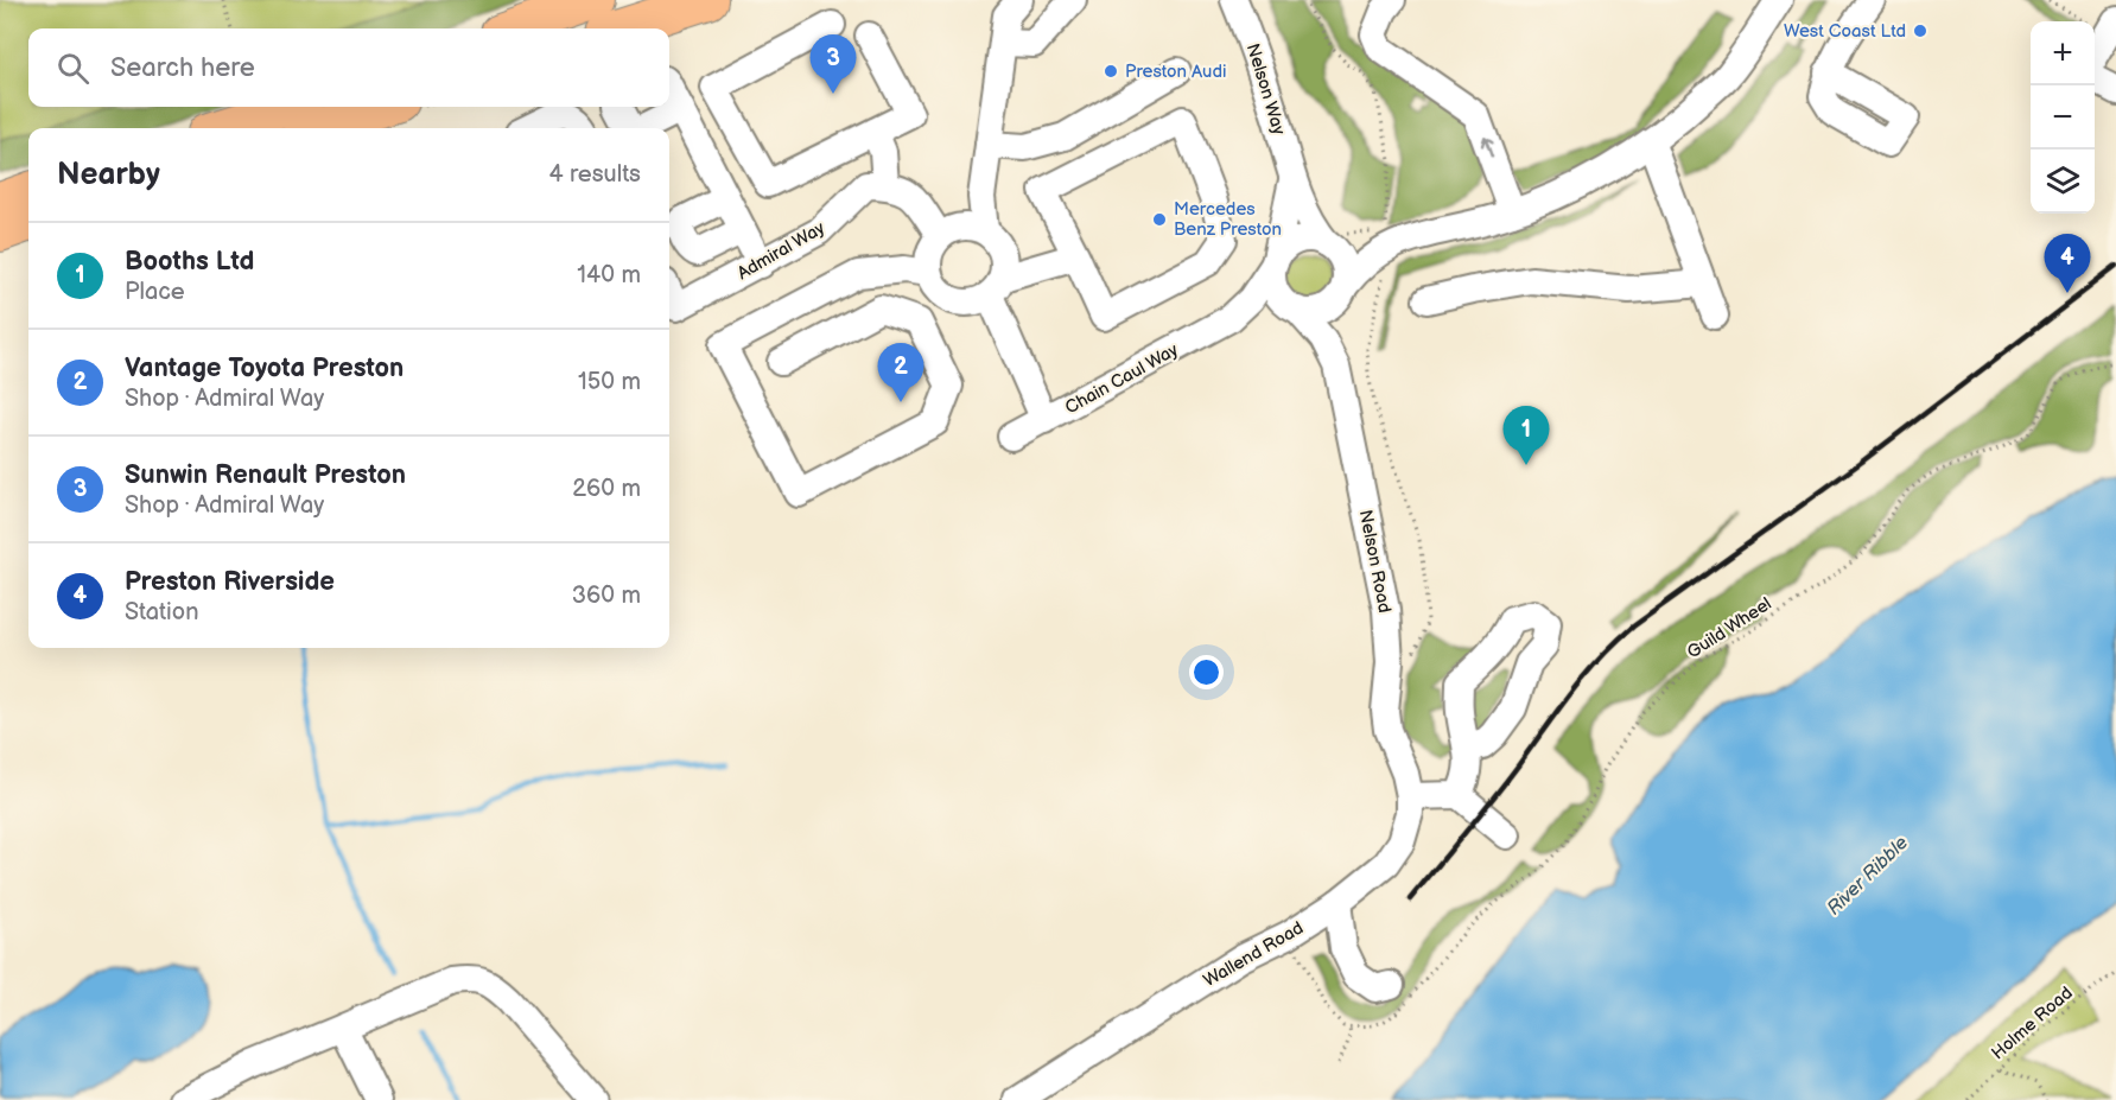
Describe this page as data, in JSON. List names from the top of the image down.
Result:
{
  "streets": {
    "street": [
      "Nelson Way",
      "Admiral Way",
      "Chain Caul Way",
      "Nelson Road",
      "Wallend Road"
    ],
    "path": ["Guild Wheel", "Holme Road"]
  },
  "crossings": [
    ["Nelson Way", "Chain Caul Way"],
    ["Nelson Way", "Nelson Road"],
    ["Chain Caul Way", "Nelson Road"],
    ["Nelson Road", "Wallend Road"]
  ],
  "water": ["River Ribble"],
  "places": ["West Coast Ltd", "Preston Audi", "Mercedes Benz Preston"],
  "page": {
    "map_buttons": ["+", "−"],
    "search": "Search here",
    "pins": [
      "3",
      "4",
      "2",
      "1"
    ],
    "heading": ["Nearby", "4 results"],
    "list": [
      {
        "mark": "1",
        "name": "Booths Ltd",
        "note": "Place",
        "value": "140 m"
      },
      {
        "mark": "2",
        "name": "Vantage Toyota Preston",
        "note": "Shop · Admiral Way",
        "value": "150 m"
      },
      {
        "mark": "3",
        "name": "Sunwin Renault Preston",
        "note": "Shop · Admiral Way",
        "value": "260 m"
      },
      {
        "mark": "4",
        "name": "Preston Riverside",
        "note": "Station",
        "value": "360 m"
      }
    ]
  }
}
